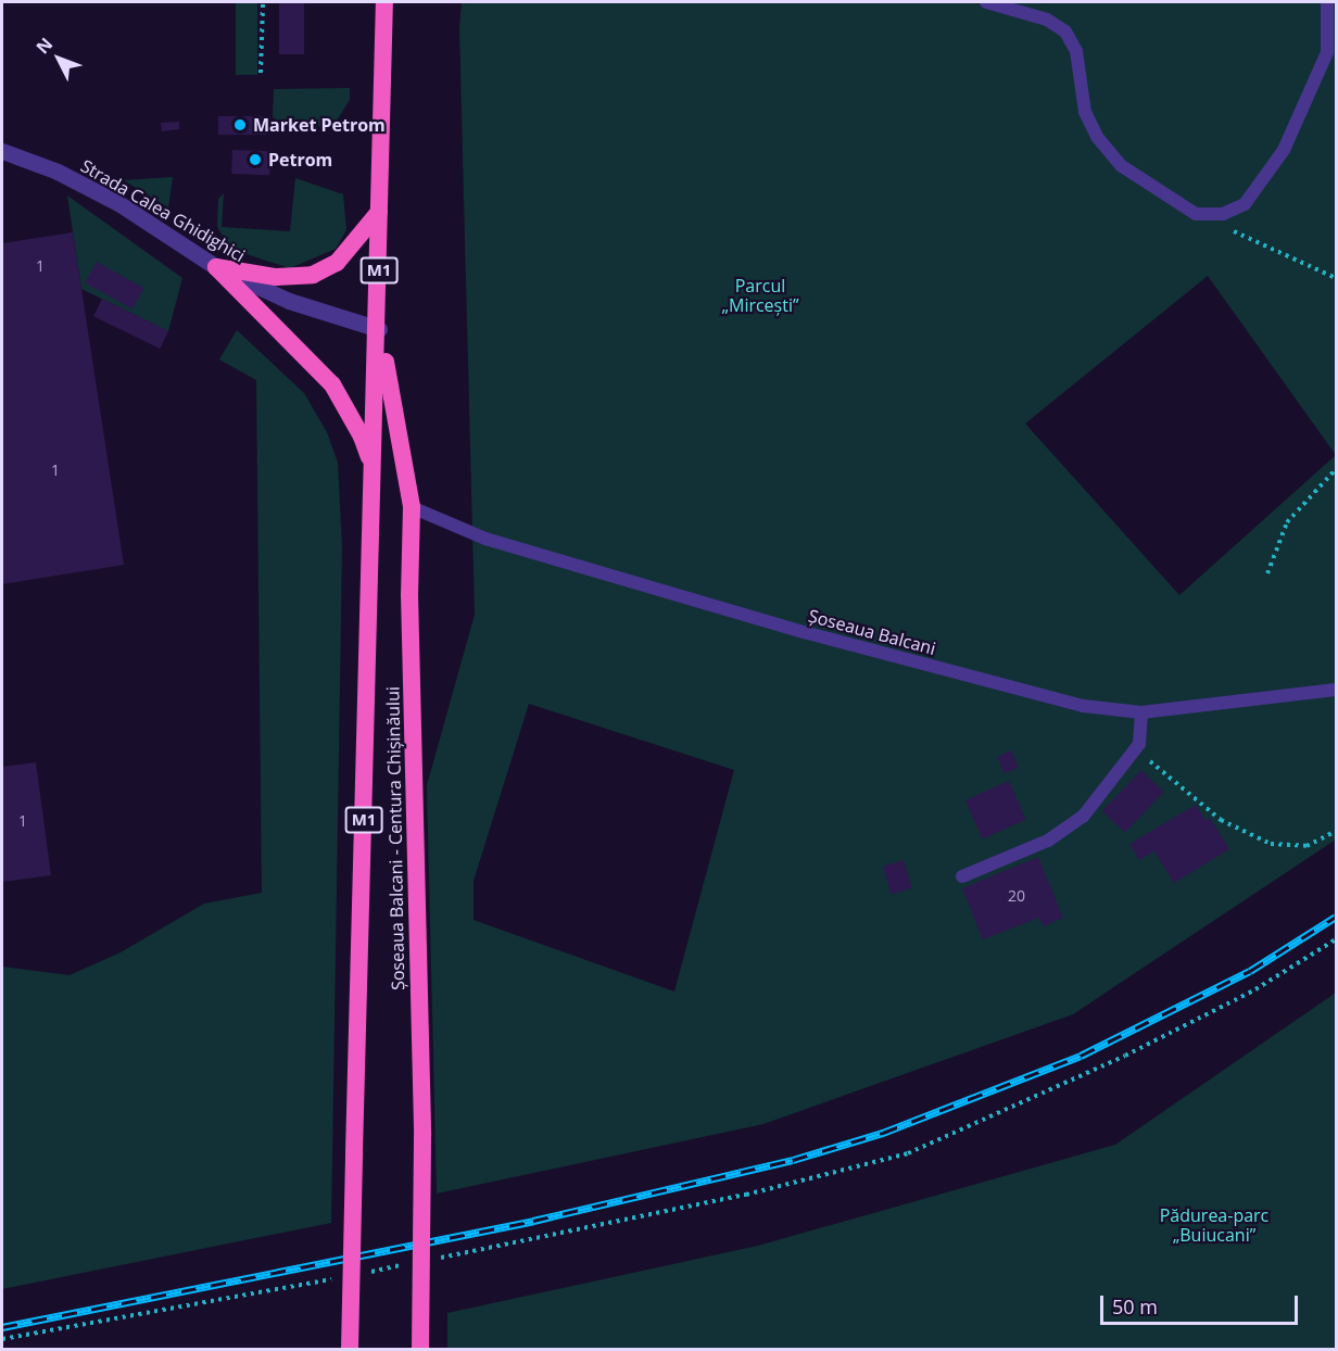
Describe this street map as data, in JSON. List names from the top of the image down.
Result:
{
  "streets": {
    "highway": ["M1", "Șoseaua Balcani - Centura Chișinăului"],
    "street": ["Strada Calea Ghidighici"],
    "lane": ["Șoseaua Balcani"]
  },
  "crossings": [
    ["Strada Calea Ghidighici", "Șoseaua Balcani - Centura Chișinăului"],
    ["Șoseaua Balcani", "Șoseaua Balcani - Centura Chișinăului"]
  ],
  "parks": ["Parcul „Mircești”", "Pădurea-parc „Buiucani”"],
  "places": ["Market Petrom", "Petrom"],
  "house_numbers": [
    "1",
    "1",
    "1",
    "20"
  ],
  "scale_bar": "50 m",
  "north": "top left"
}
